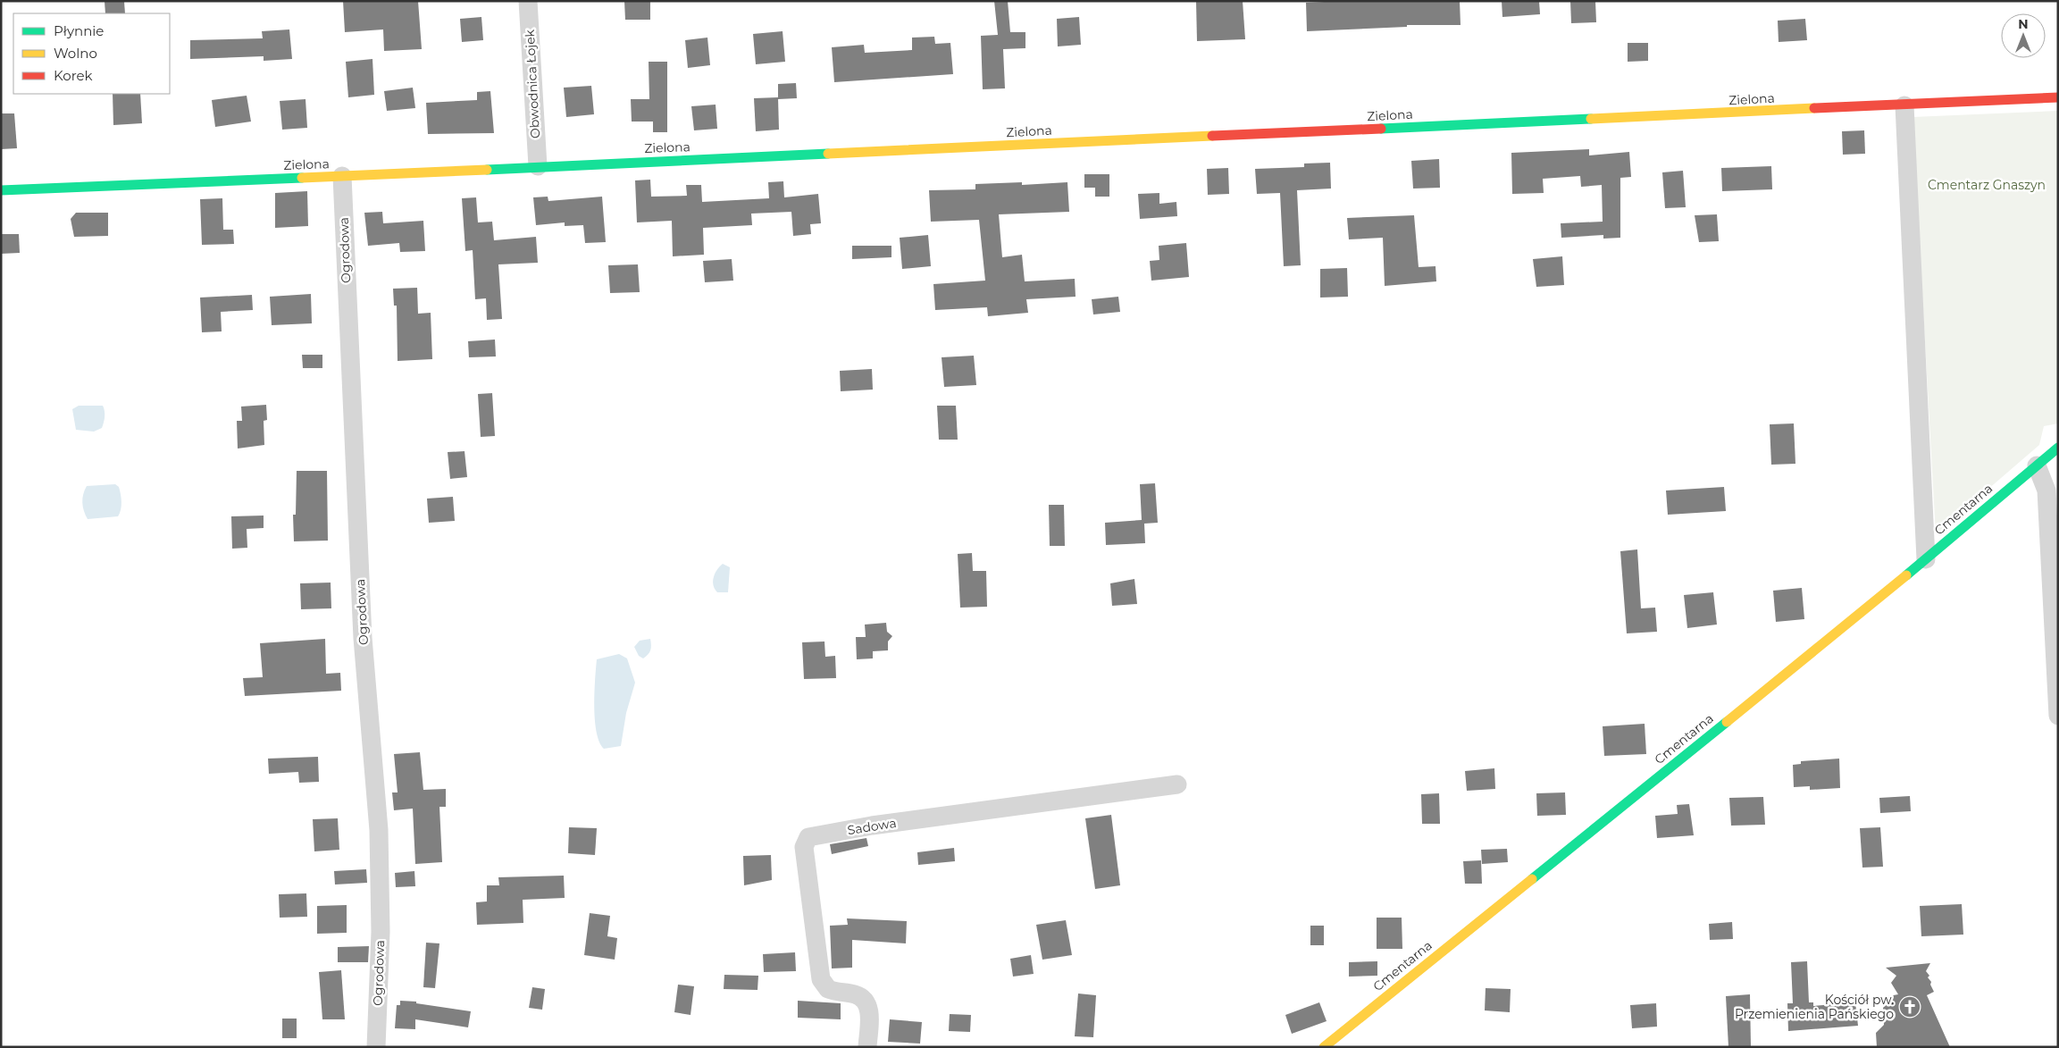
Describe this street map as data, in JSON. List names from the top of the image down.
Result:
{
  "streets": {
    "street": [
      "Obwodnica Łojek",
      "Zielona",
      "Ogrodowa",
      "Cmentarna",
      "Sadowa"
    ]
  },
  "crossings": [
    ["Obwodnica Łojek", "Zielona"],
    ["Zielona", "Ogrodowa"]
  ],
  "parks": ["Cmentarz Gnaszyn"],
  "places": {
    "church": ["Kościół pw. Przemienienia Pańskiego"]
  },
  "legend": ["Płynnie", "Wolno", "Korek"],
  "north": "top"
}
